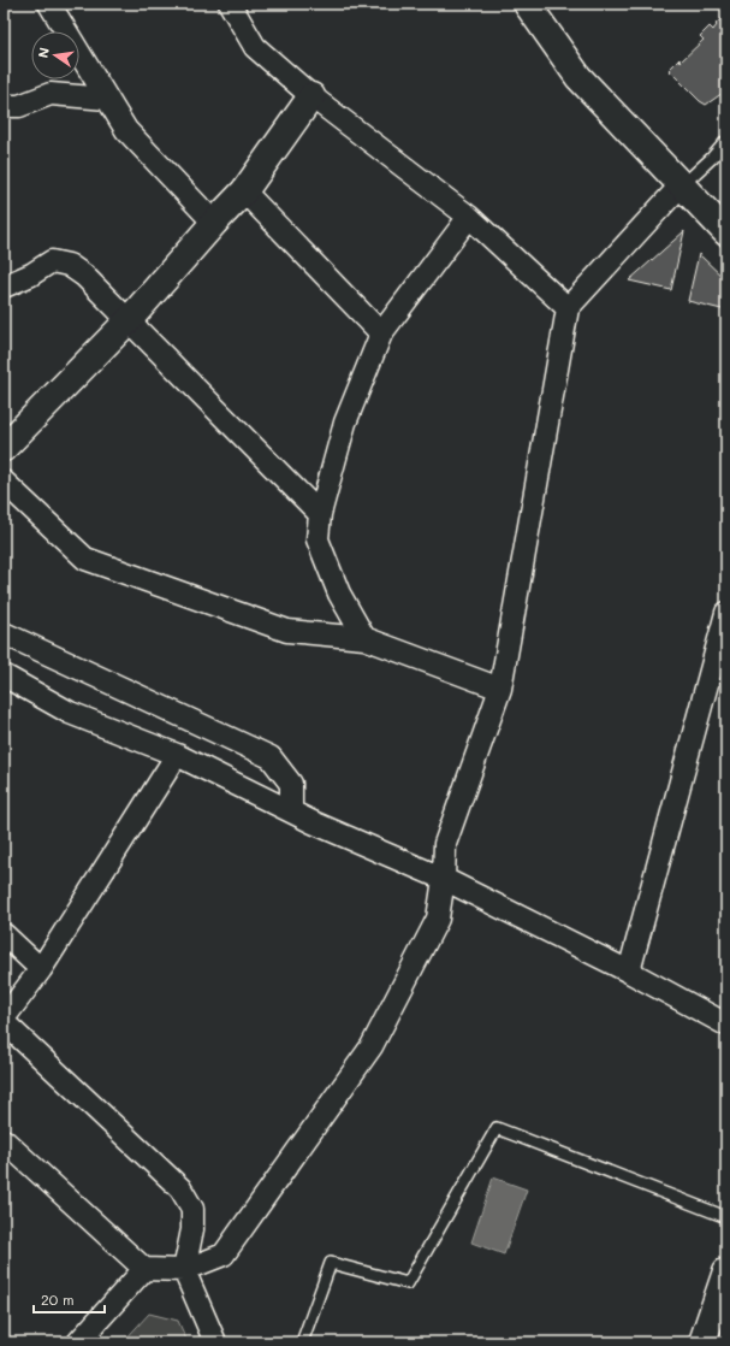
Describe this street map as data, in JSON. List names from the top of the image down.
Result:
{
  "scale_bar": "20 m",
  "north": "left"
}
